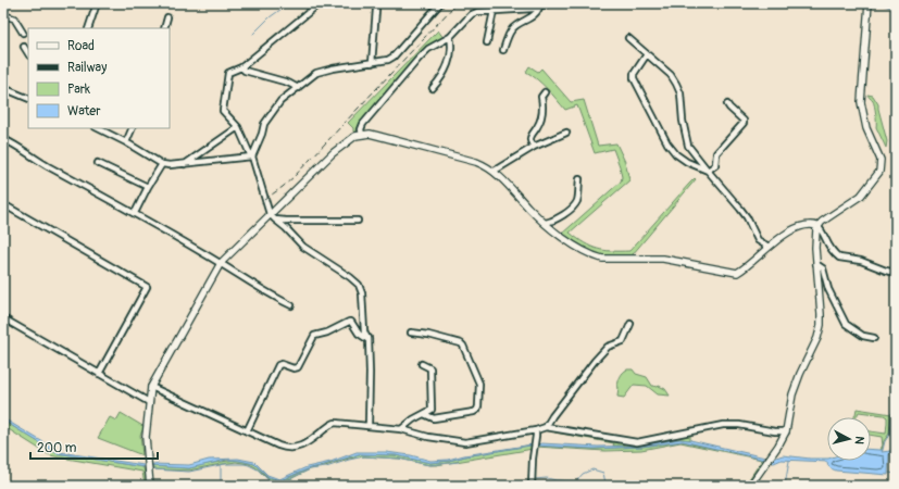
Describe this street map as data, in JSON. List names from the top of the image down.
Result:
{
  "legend": [
    "Road",
    "Railway",
    "Park",
    "Water"
  ],
  "scale_bar": "200 m",
  "north": "right"
}
